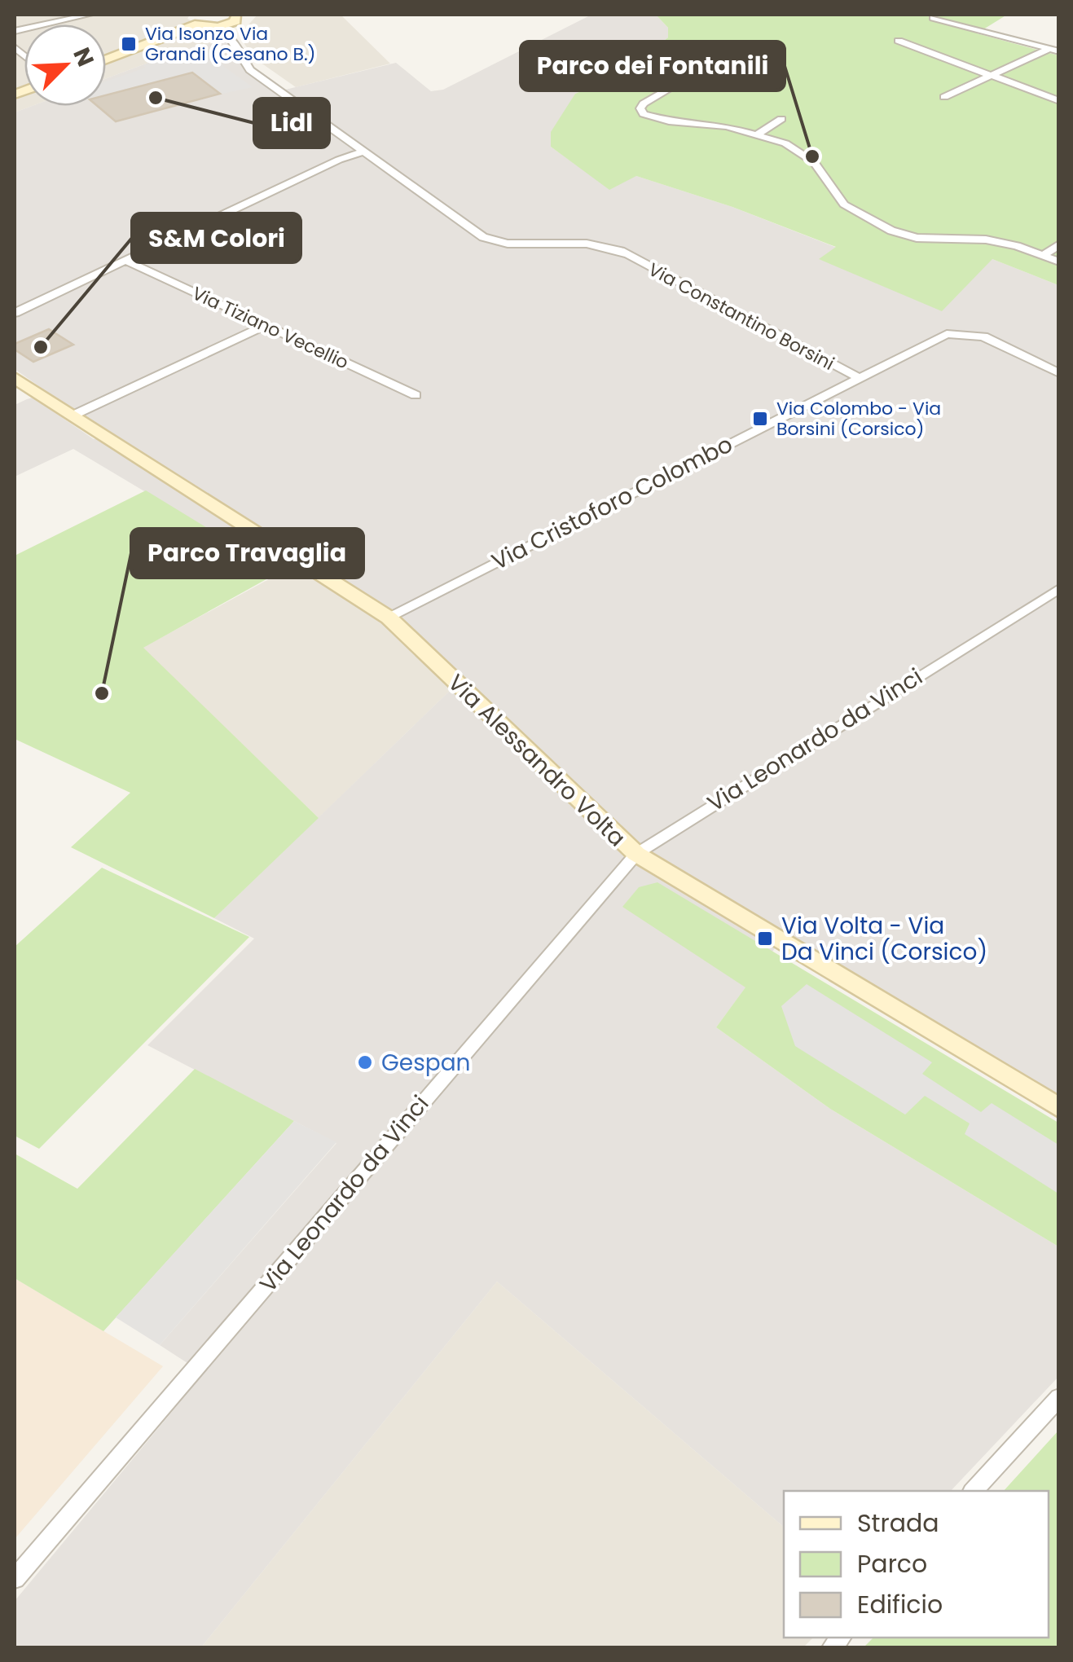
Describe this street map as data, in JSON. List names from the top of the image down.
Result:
{
  "streets": {
    "street": [
      "Via Constantino Borsini",
      "Via Tiziano Vecellio",
      "Via Cristoforo Colombo",
      "Via Leonardo da Vinci",
      "Via Alessandro Volta"
    ]
  },
  "crossings": [
    ["Via Constantino Borsini", "Via Cristoforo Colombo"],
    ["Via Cristoforo Colombo", "Via Alessandro Volta"],
    ["Via Leonardo da Vinci", "Via Alessandro Volta"]
  ],
  "places": {
    "transit": ["Via Isonzo Via Grandi (Cesano B.)", "Via Colombo - Via Borsini (Corsico)", "Via Volta - Via Da Vinci (Corsico)"],
    "other": [
      "Lidl",
      "Parco dei Fontanili",
      "S&M Colori",
      "Parco Travaglia",
      "Gespan"
    ]
  },
  "legend": ["Strada", "Parco", "Edificio"],
  "north": "top right"
}
